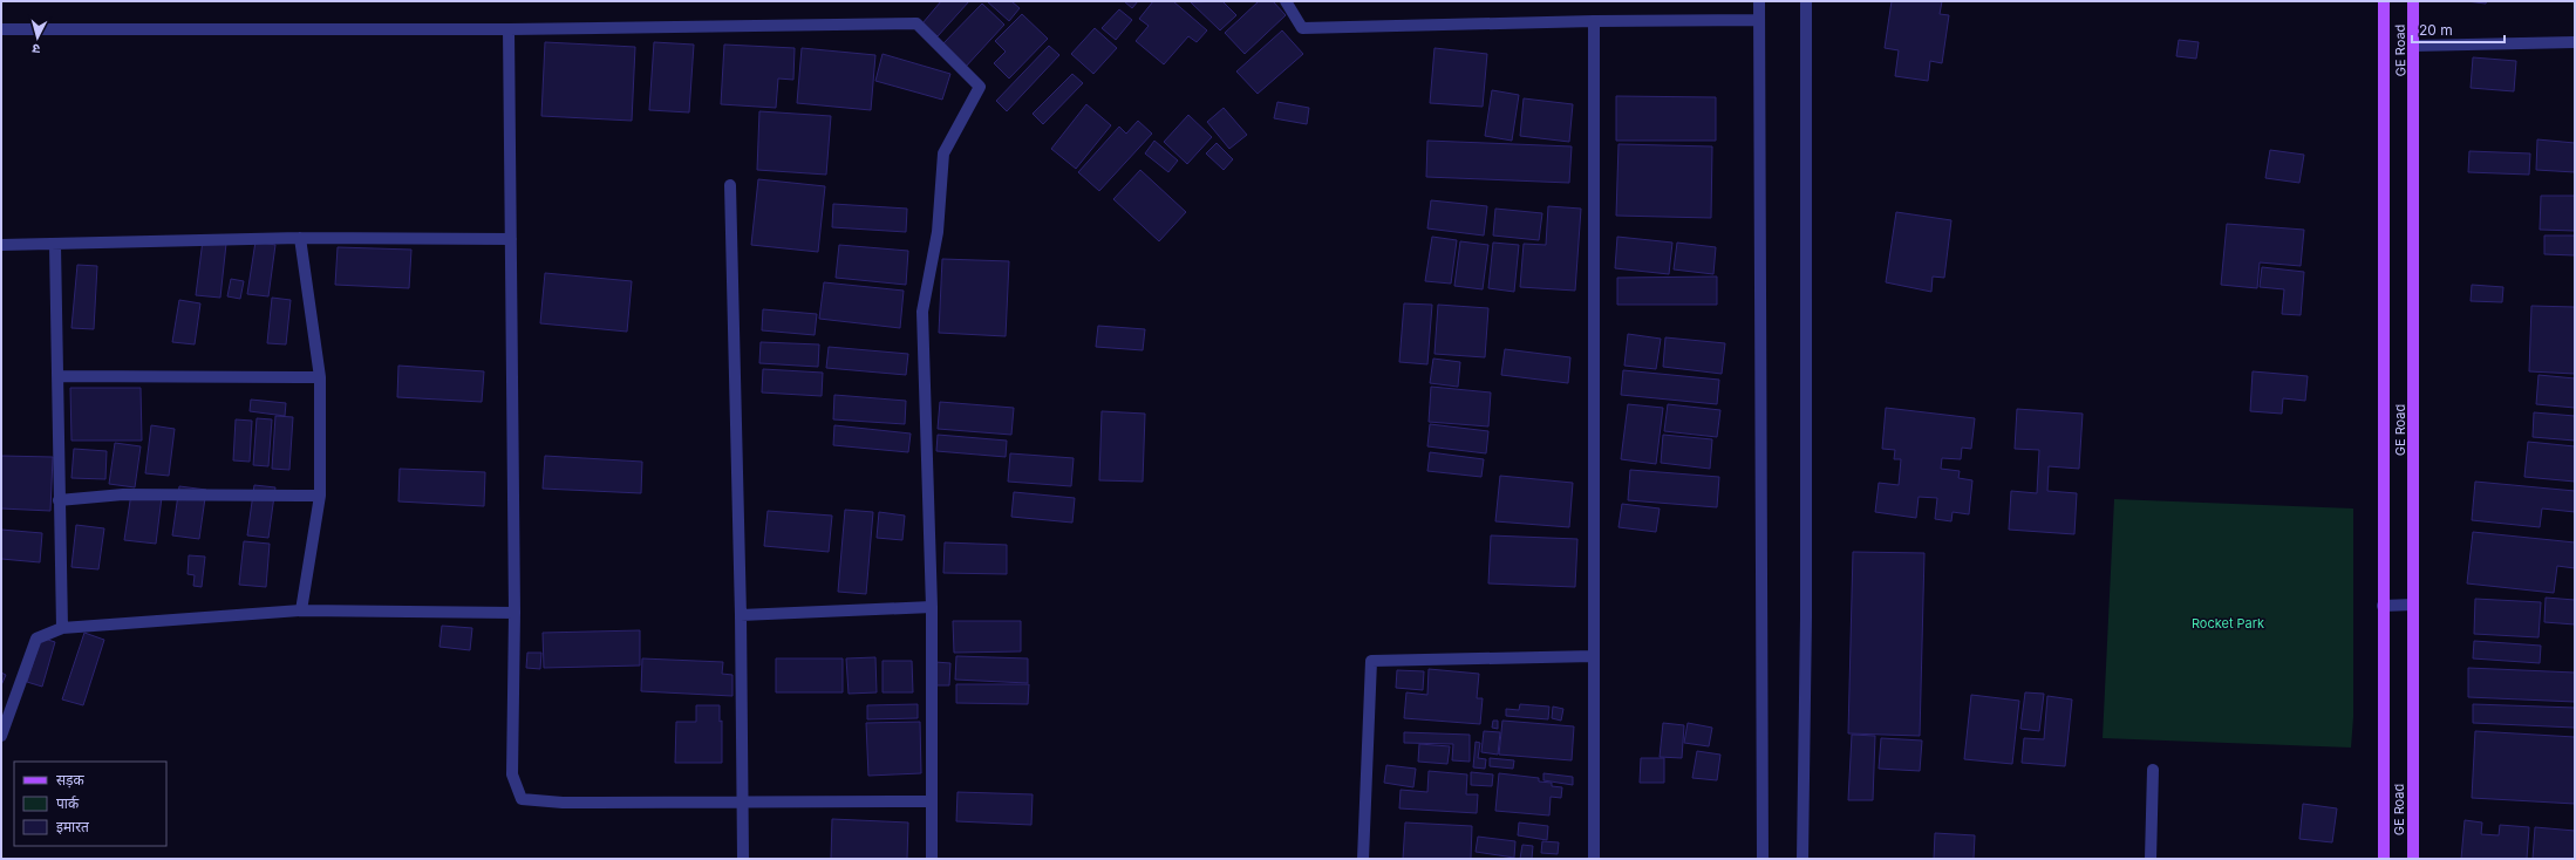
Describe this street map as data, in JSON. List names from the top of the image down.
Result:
{
  "streets": {
    "main road": ["GE Road"]
  },
  "parks": ["Rocket Park"],
  "legend": ["सड़क", "पार्क", "इमारत"],
  "scale_bar": "20 m",
  "north": "bottom"
}
